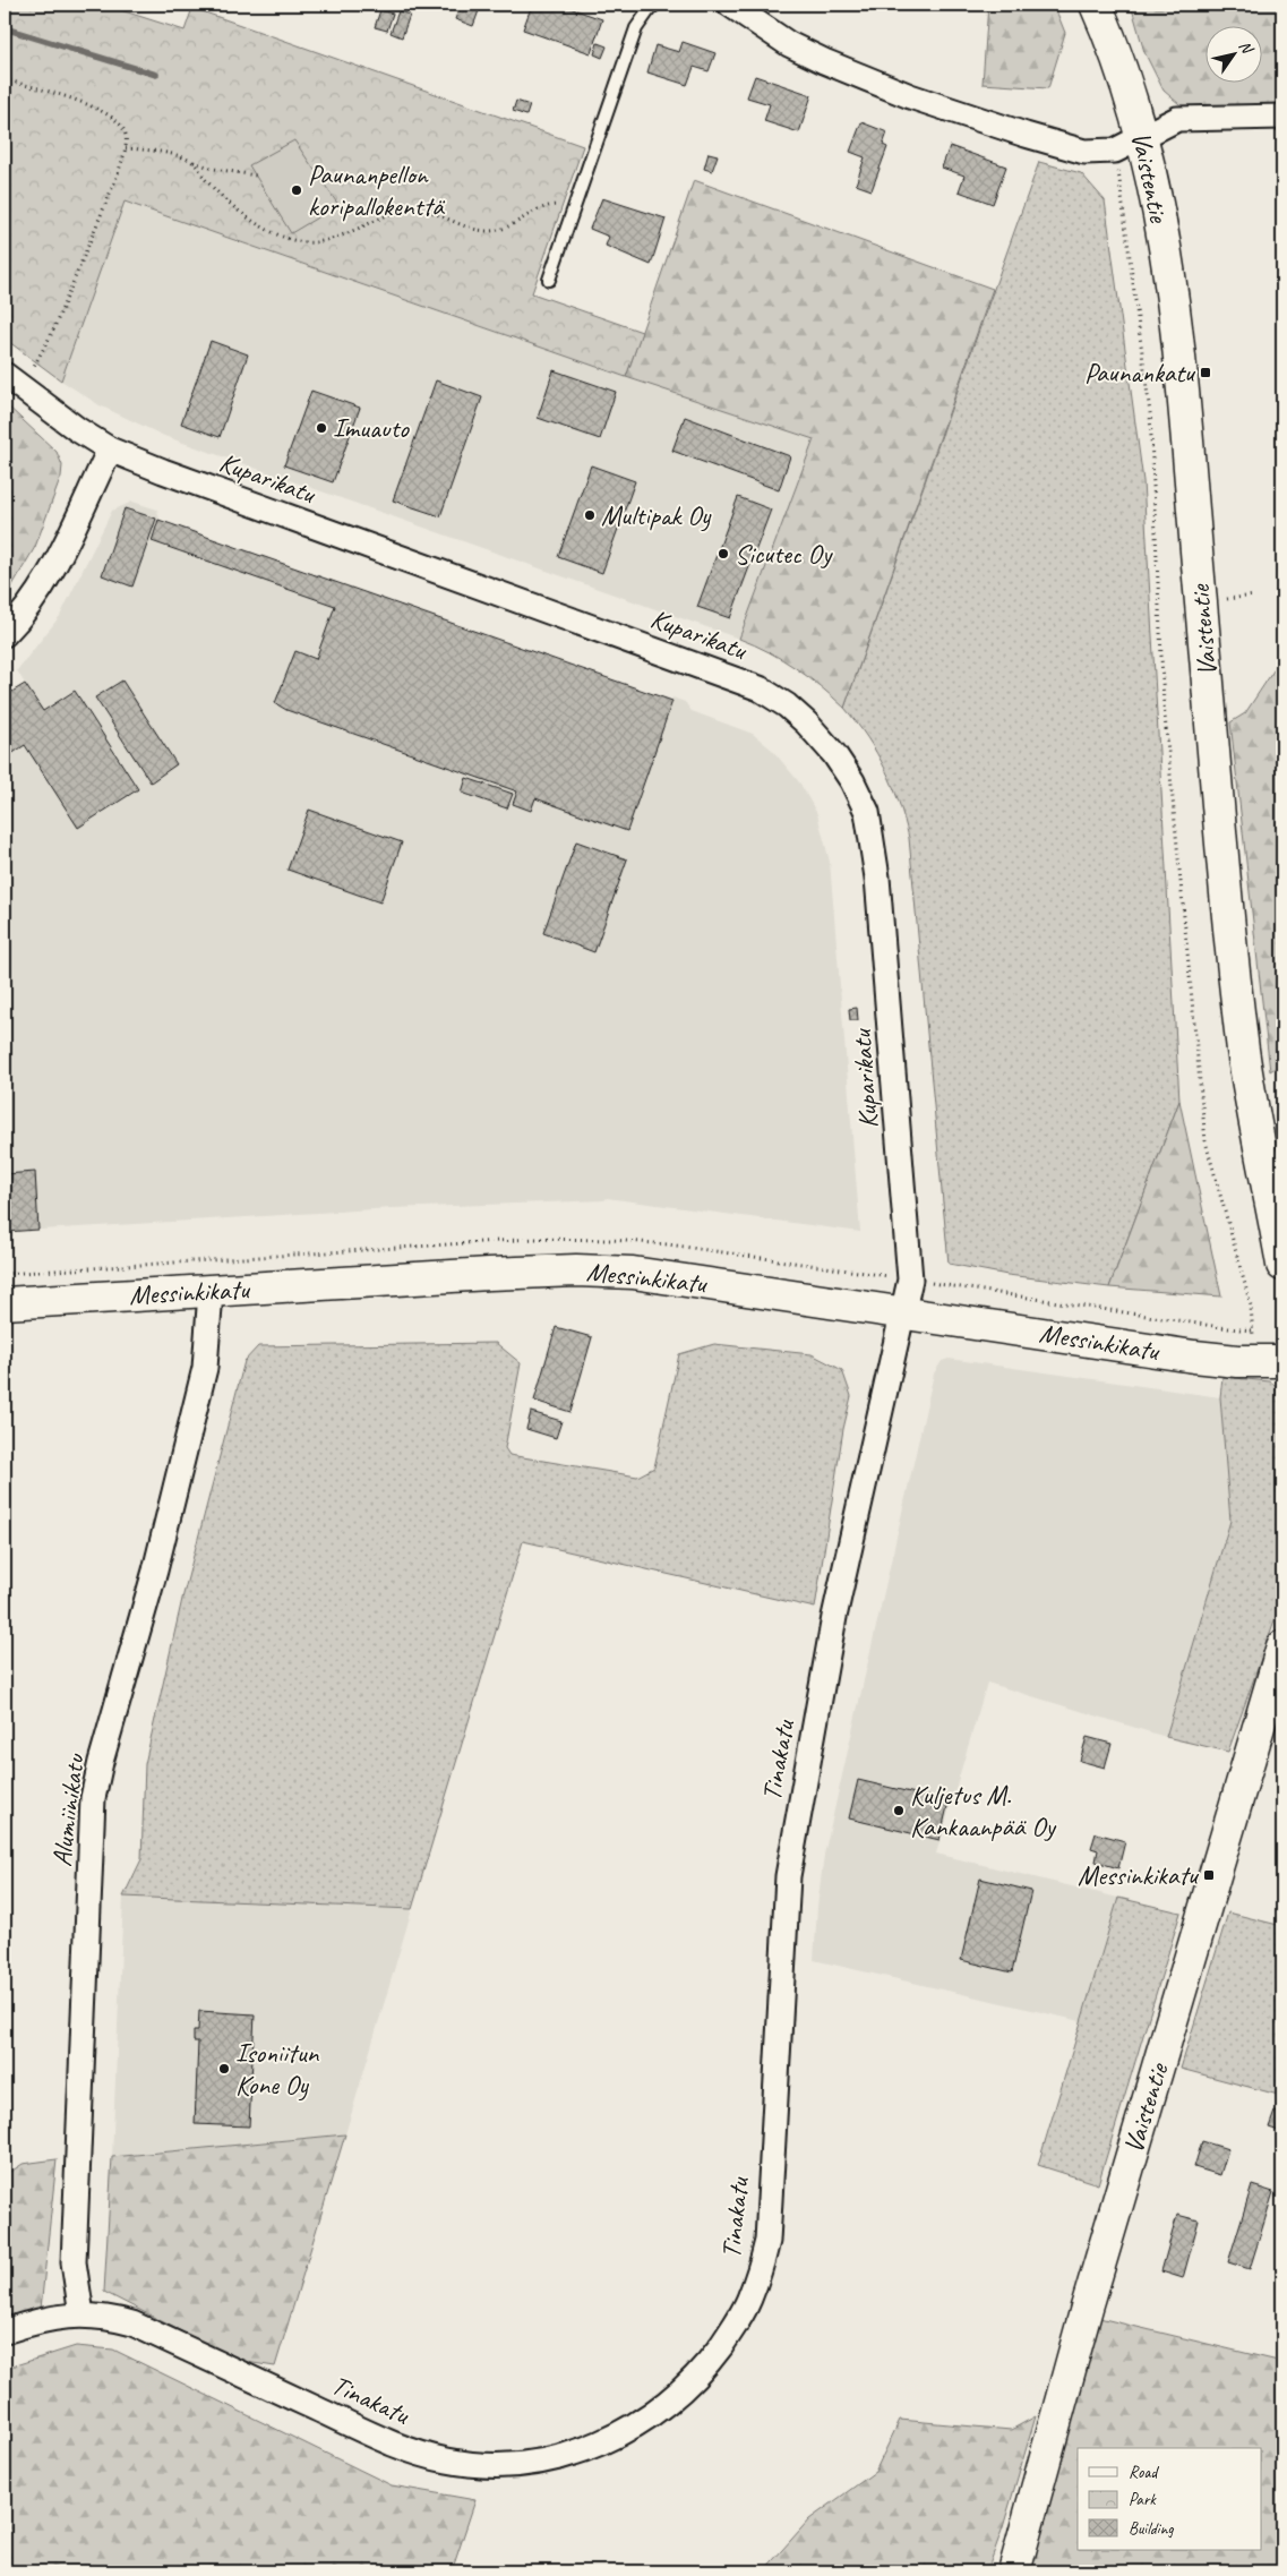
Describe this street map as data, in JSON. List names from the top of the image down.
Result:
{
  "streets": {
    "street": [
      "Vaistentie",
      "Kuparikatu",
      "Messinkikatu",
      "Tinakatu",
      "Alumiinikatu"
    ]
  },
  "crossings": [
    ["Kuparikatu", "Messinkikatu"],
    ["Kuparikatu", "Tinakatu"],
    ["Messinkikatu", "Tinakatu"],
    ["Messinkikatu", "Alumiinikatu"],
    ["Tinakatu", "Alumiinikatu"]
  ],
  "places": {
    "other": [
      "Paunanpellon koripallokenttä",
      "Imuauto",
      "Multipak Oy",
      "Sicutec Oy",
      "Kuljetus M. Kankaanpää Oy",
      "Isoniitun Kone Oy"
    ],
    "transit": ["Paunankatu", "Messinkikatu"]
  },
  "legend": ["Road", "Park", "Building"],
  "north": "top right"
}
